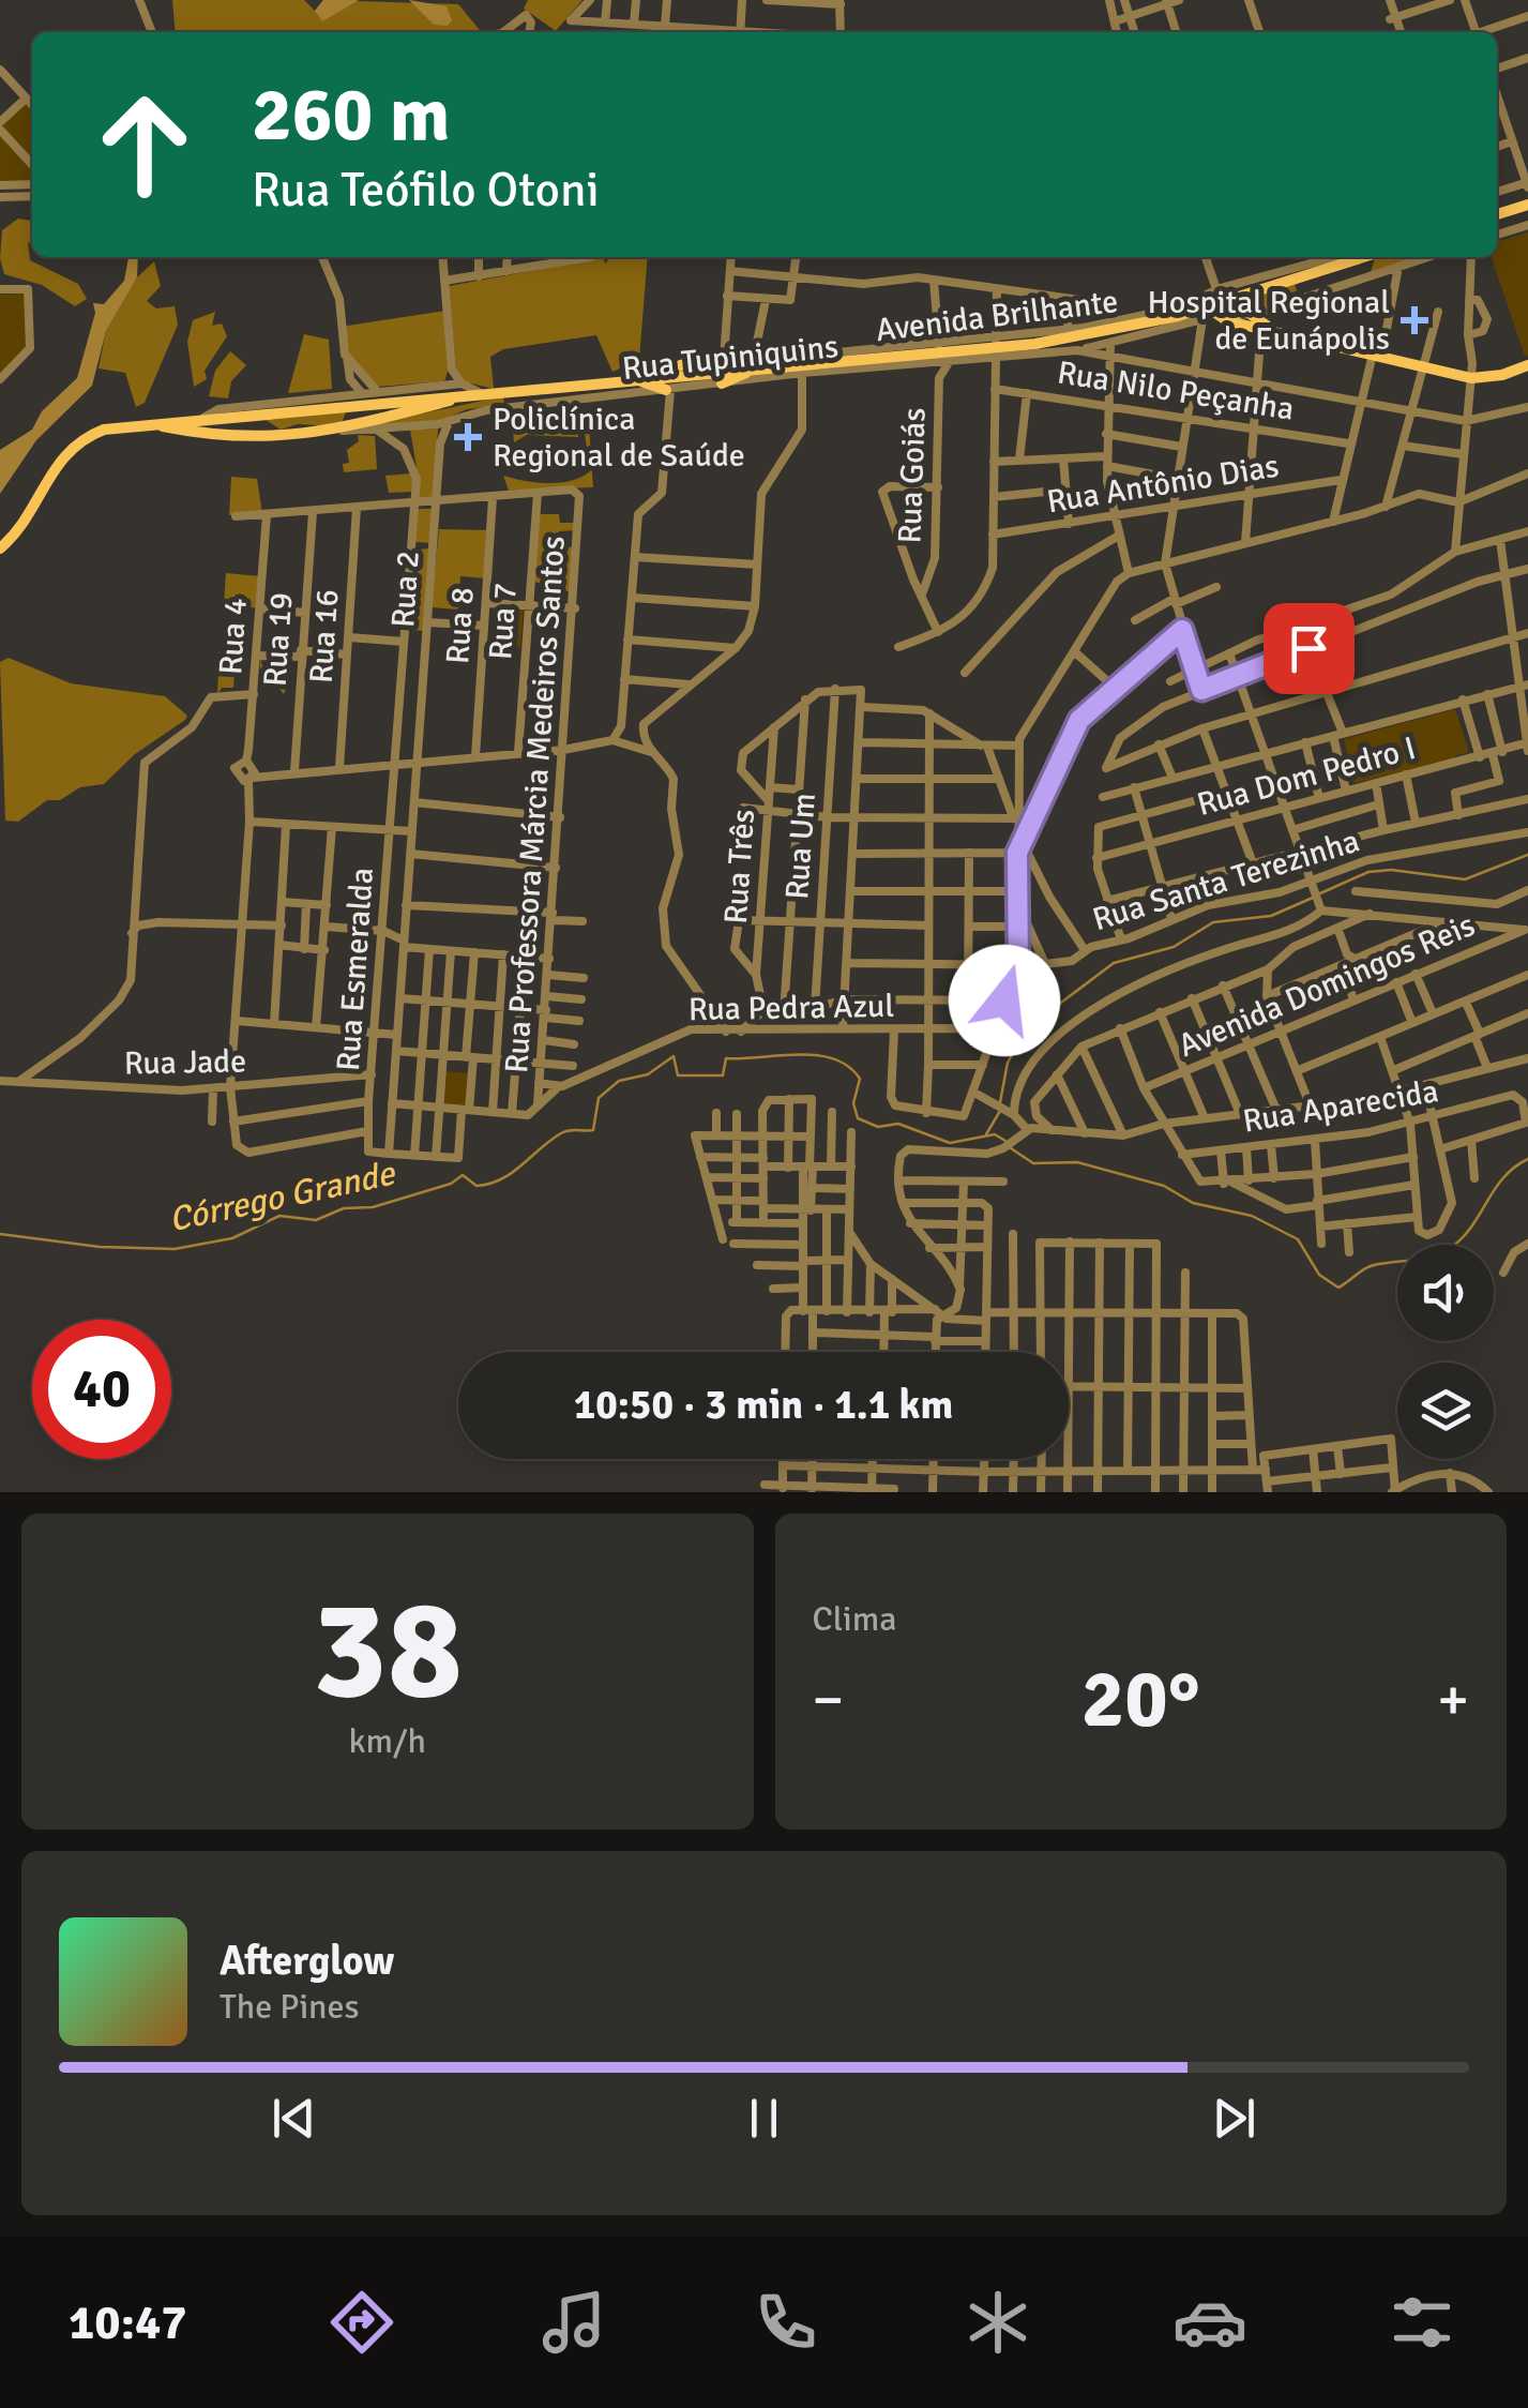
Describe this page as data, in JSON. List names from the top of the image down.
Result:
{
  "streets": {
    "main road": ["Avenida Brilhante"],
    "street": [
      "Rua Tupiniquins",
      "Rua Nilo Peçanha",
      "Rua Goiás",
      "Rua Antônio Dias",
      "Rua 2",
      "Rua 7",
      "Rua 8",
      "Rua 4",
      "Rua 16",
      "Rua 19",
      "Rua Dom Pedro I",
      "Rua Professora Márcia Medeiros Santos",
      "Rua Um",
      "Rua Três",
      "Rua Santa Terezinha",
      "Rua Esmeralda",
      "Avenida Domingos Reis",
      "Rua Pedra Azul",
      "Rua Jade",
      "Rua Aparecida"
    ]
  },
  "crossings": [
    ["Avenida Brilhante", "Rua Tupiniquins"],
    ["Rua Tupiniquins", "Rua Goiás"],
    ["Rua Tupiniquins", "Rua 2"],
    ["Rua Tupiniquins", "Rua Esmeralda"],
    ["Rua 7", "Rua Professora Márcia Medeiros Santos"],
    ["Rua Professora Márcia Medeiros Santos", "Rua Pedra Azul"],
    ["Rua Esmeralda", "Rua Jade"]
  ],
  "water": ["Córrego Grande"],
  "places": {
    "health": ["Hospital Regional de Eunápolis", "Policlínica Regional de Saúde"]
  },
  "page": {
    "turn": ["260 m", "Rua Teófilo Otoni"],
    "limit": "40",
    "trip": "10:50 · 3 min · 1.1 km",
    "tile": [
      ["38", "km/h"],
      "Clima"
    ],
    "heat": ["−", "20°", "+"],
    "song": ["Afterglow", "The Pines"],
    "tabs": "10:47"
  }
}
